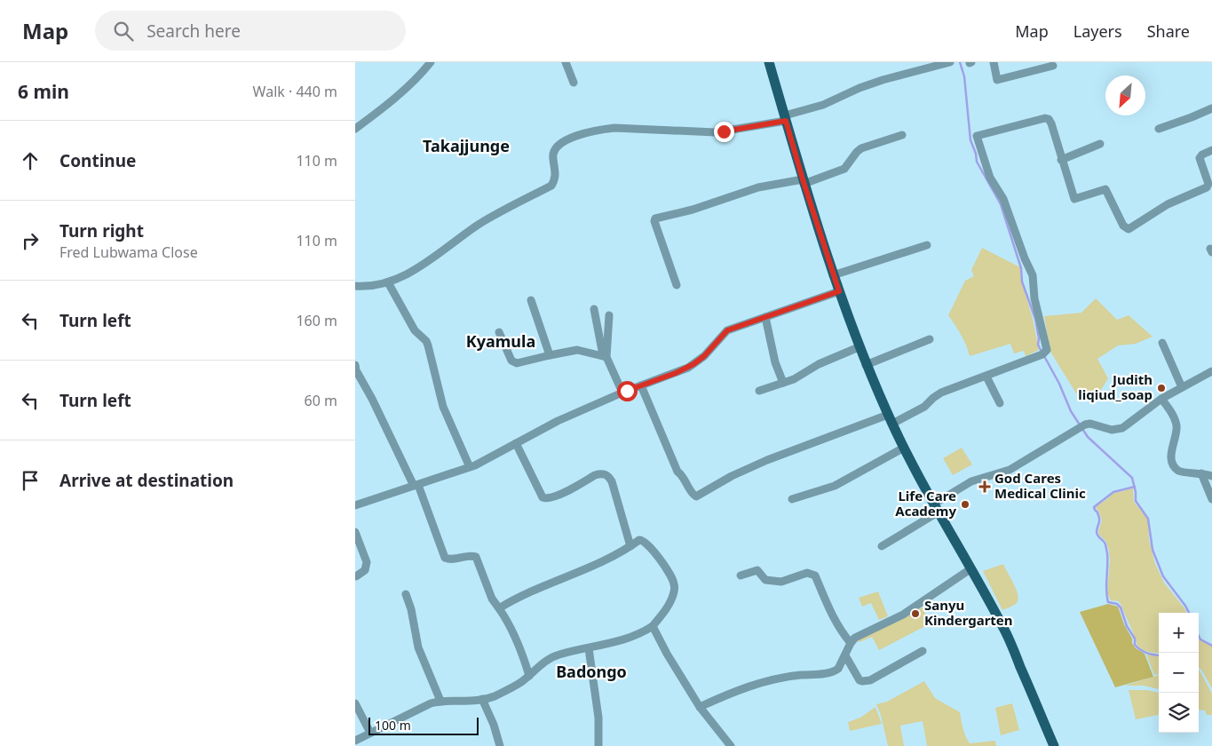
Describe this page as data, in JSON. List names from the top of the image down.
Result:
{
  "districts": ["Takajjunge", "Kyamula", "Badongo"],
  "places": {
    "other": ["Judith liqiud_soap", "Life Care Academy", "Sanyu Kindergarten"],
    "health": ["God Cares Medical Clinic"]
  },
  "scale_bar": "100 m",
  "north": "bottom left",
  "page": {
    "header": "Map",
    "search": "Search here",
    "nav": ["Map", "Layers", "Share"],
    "heading": ["6 min", "Walk · 440 m"],
    "list": [
      ["Continue", "110 m"],
      ["Turn right", "Fred Lubwama Close", "110 m"],
      ["Turn left", "160 m"],
      ["Turn left", "60 m"],
      "Arrive at destination"
    ],
    "map_buttons": ["+", "−"],
    "scale": "100 m"
  }
}
